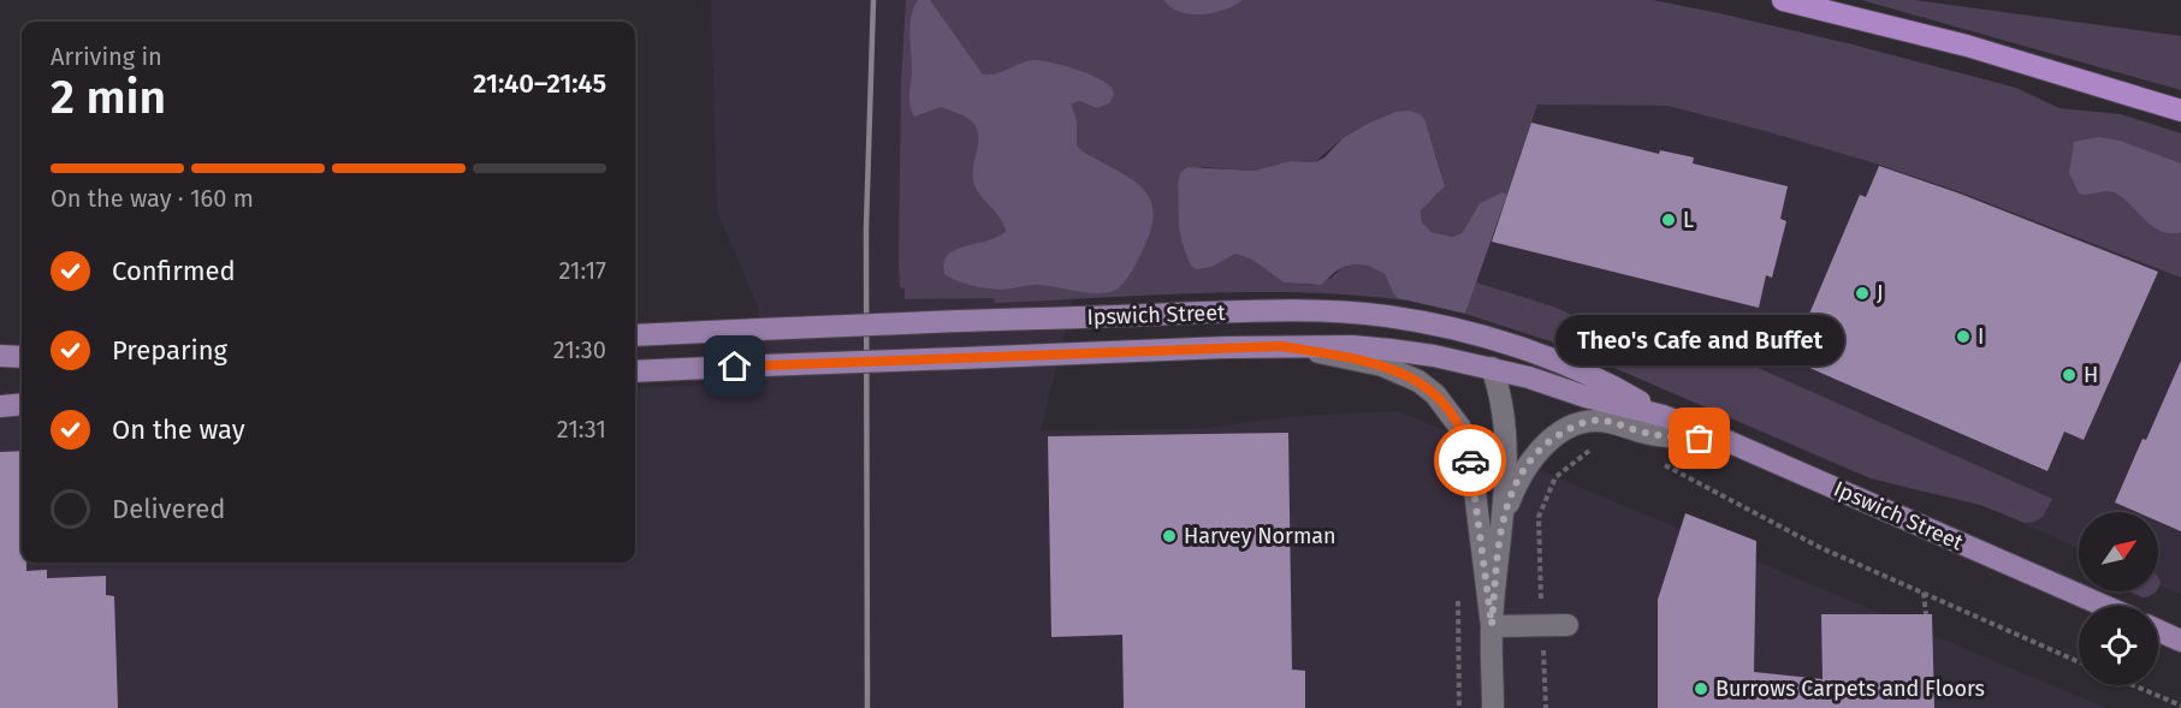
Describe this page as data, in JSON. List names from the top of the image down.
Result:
{
  "streets": {
    "main road": ["Ipswich Street"]
  },
  "places": [
    "L",
    "J",
    "I",
    "H",
    "Theo's Cafe and Buffet",
    "Harvey Norman",
    "Burrows Carpets and Floors"
  ],
  "north": "top right",
  "page": {
    "heading": ["2 min", "Arriving in", "21:40–21:45"],
    "bar": "On the way · 160 m",
    "list": [
      ["Confirmed", "21:17"],
      ["Preparing", "21:30"],
      ["On the way", "21:31"],
      "Delivered"
    ],
    "bubble": "Theo's Cafe and Buffet"
  }
}
